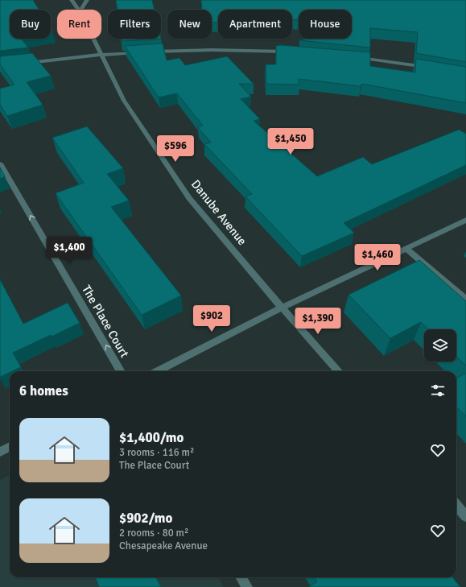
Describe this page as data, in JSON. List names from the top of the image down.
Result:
{
  "streets": {
    "street": ["Danube Avenue", "The Place Court"]
  },
  "one_way": ["The Place Court"],
  "page": {
    "chip": [
      "Buy",
      "Rent",
      "Filters",
      "New",
      "Apartment",
      "House"
    ],
    "price": [
      "$1,450",
      "$596",
      "$1,400",
      "$1,460",
      "$902",
      "$1,390"
    ],
    "heading": "6 homes",
    "list": [
      {
        "name": "$1,400/mo",
        "note": "3 rooms · 116 m² · The Place Court"
      },
      {
        "name": "$902/mo",
        "note": "2 rooms · 80 m² · Chesapeake Avenue"
      }
    ]
  }
}
